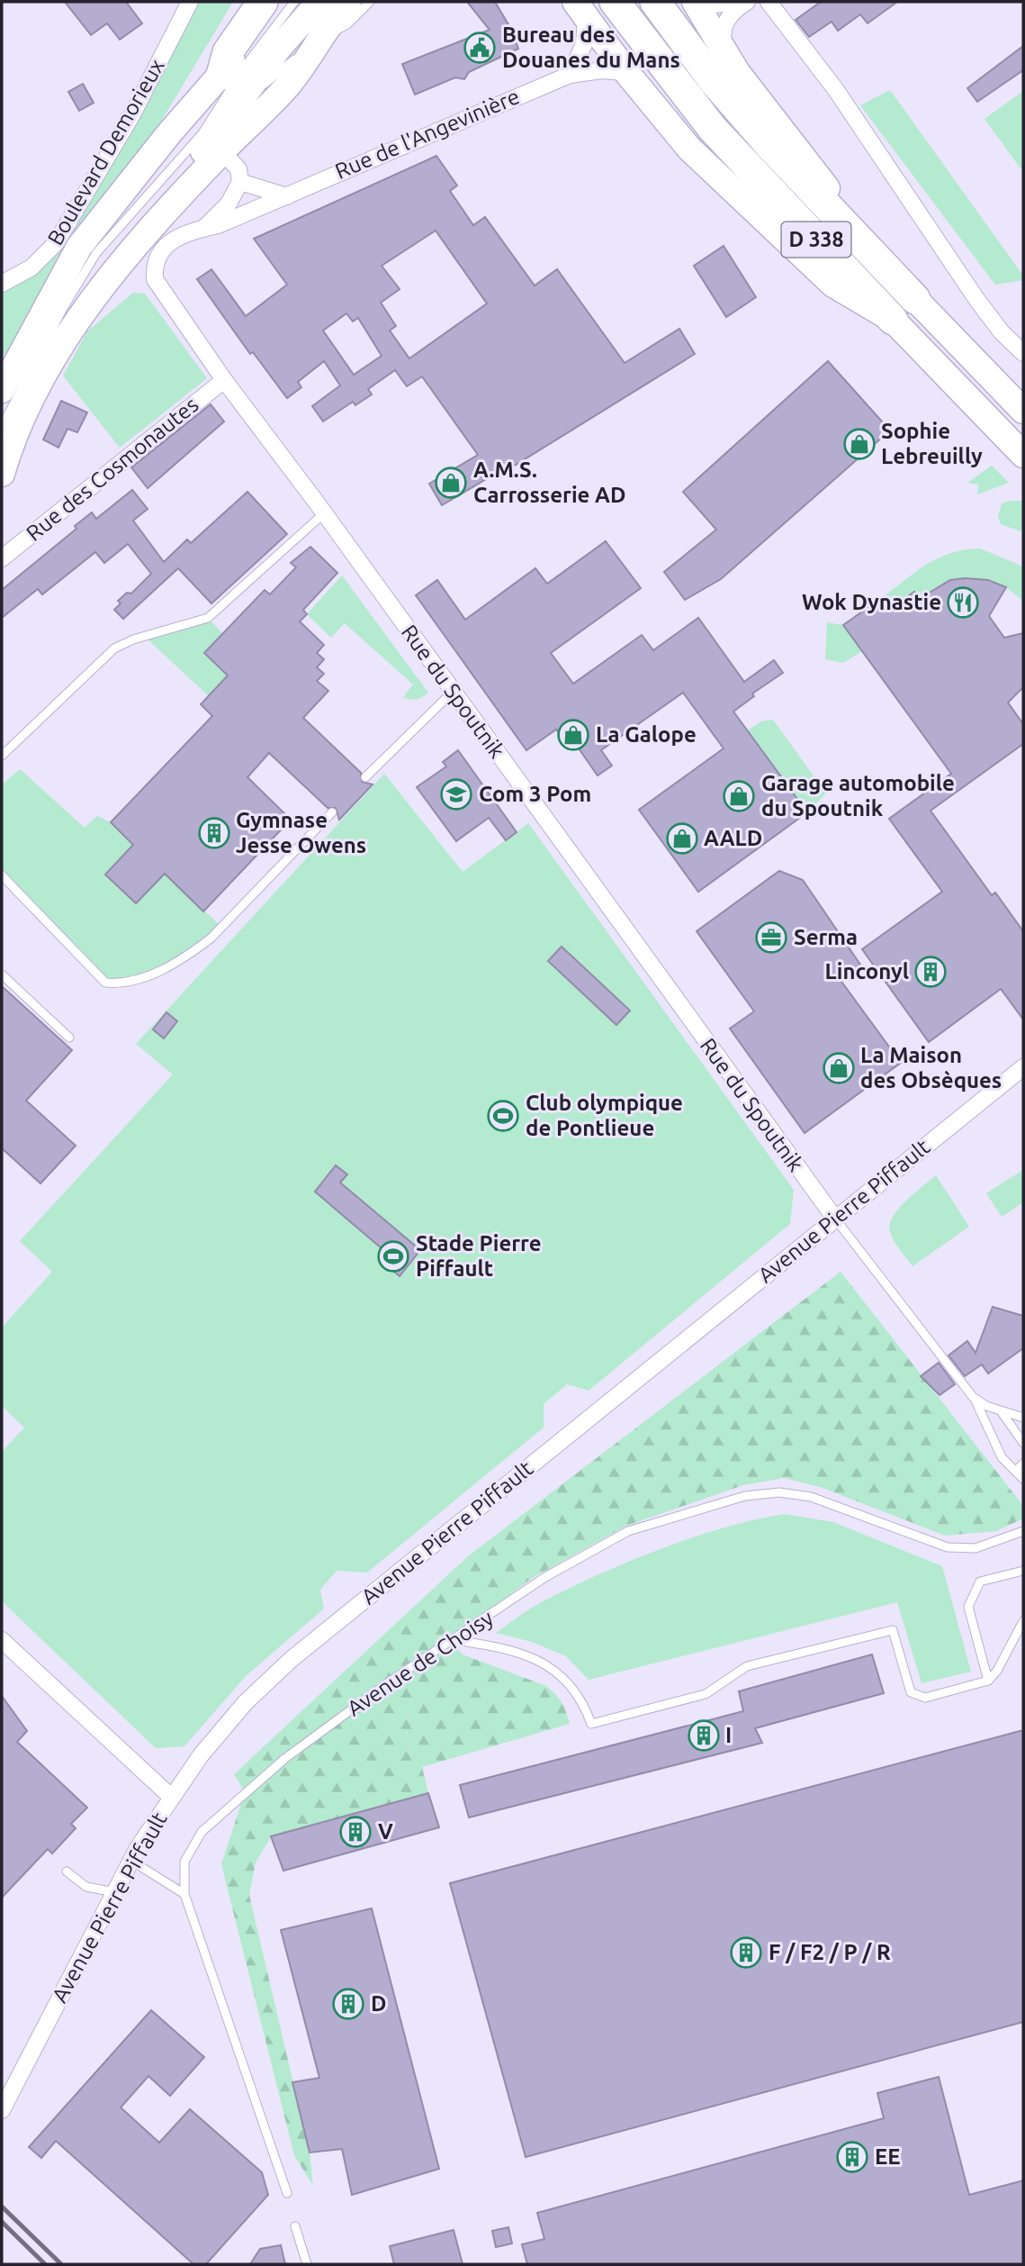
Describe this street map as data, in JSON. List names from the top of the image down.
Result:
{
  "streets": {
    "highway": ["D 338"],
    "main road": ["Boulevard Demorieux"],
    "street": [
      "Rue de l'Angevinière",
      "Rue des Cosmonautes",
      "Rue du Spoutnik",
      "Avenue Pierre Piffault"
    ],
    "lane": ["Avenue de Choisy"]
  },
  "crossings": [
    ["Rue de l'Angevinière", "Rue du Spoutnik"],
    ["Rue des Cosmonautes", "Rue du Spoutnik"],
    ["Rue du Spoutnik", "Avenue Pierre Piffault"]
  ],
  "places": {
    "public building": ["Bureau des Douanes du Mans"],
    "shop": [
      "Sophie Lebreuilly",
      "A.M.S. Carrosserie AD",
      "La Galope",
      "Garage automobile du Spoutnik",
      "AALD",
      "La Maison des Obsèques"
    ],
    "restaurant": ["Wok Dynastie"],
    "school or university": ["Com 3 Pom"],
    "building": [
      "Gymnase Jesse Owens",
      "Linconyl",
      "I",
      "V",
      "F / F2 / P / R",
      "D",
      "EE"
    ],
    "office": ["Serma"],
    "sports": ["Club olympique de Pontlieue", "Stade Pierre Piffault"]
  }
}
